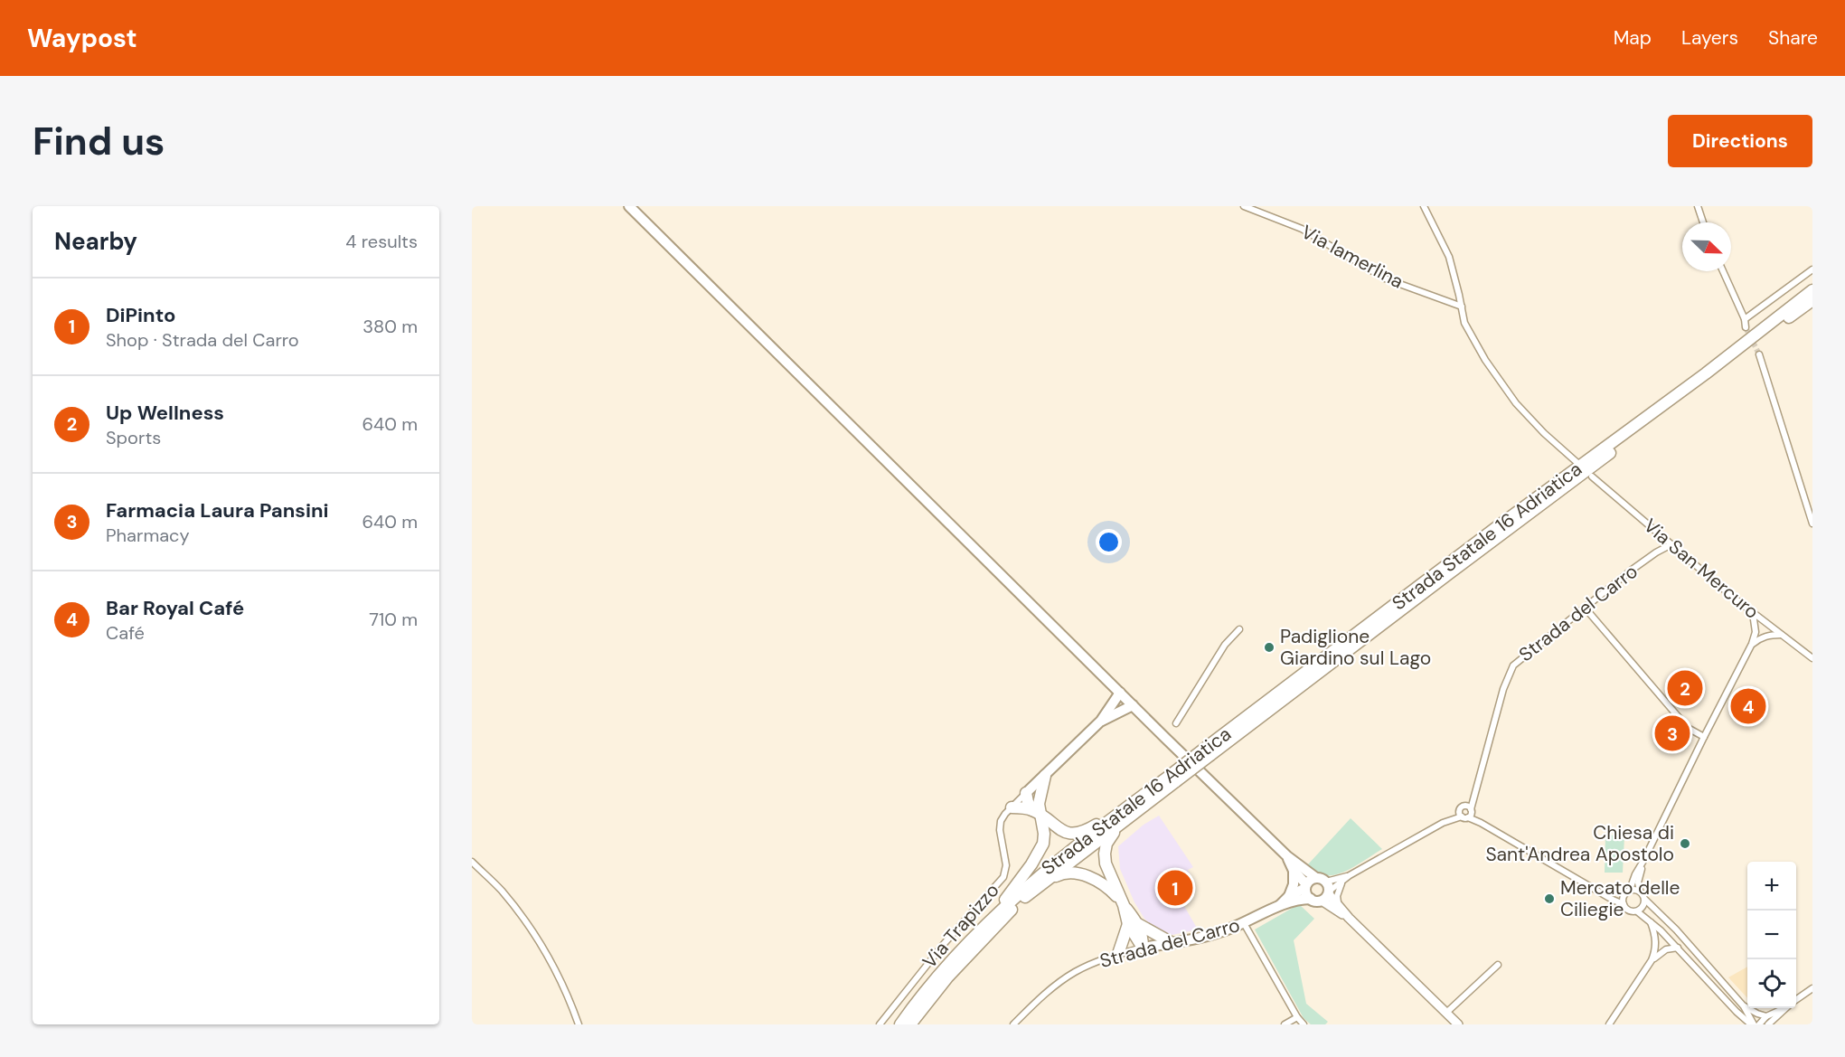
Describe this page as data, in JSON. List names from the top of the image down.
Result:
{
  "streets": {
    "highway": ["Strada Statale 16 Adriatica"],
    "main road": ["Strada del Carro"],
    "street": ["Via lamerlina", "Via San Mercuro", "Via Trapizzo"]
  },
  "crossings": [
    ["Via San Mercuro", "Strada del Carro"]
  ],
  "places": ["Padiglione Giardino sul Lago", "Chiesa di Sant'Andrea Apostolo", "Mercato delle Ciliegie"],
  "north": "bottom right",
  "page": {
    "header": "Waypost",
    "nav": ["Map", "Layers", "Share"],
    "buttons": "Directions",
    "title": "Find us",
    "heading": ["Nearby", "4 results"],
    "list": [
      {
        "mark": "1",
        "name": "DiPinto",
        "note": "Shop · Strada del Carro",
        "value": "380 m"
      },
      {
        "mark": "2",
        "name": "Up Wellness",
        "note": "Sports",
        "value": "640 m"
      },
      {
        "mark": "3",
        "name": "Farmacia Laura Pansini",
        "note": "Pharmacy",
        "value": "640 m"
      },
      {
        "mark": "4",
        "name": "Bar Royal Café",
        "note": "Café",
        "value": "710 m"
      }
    ],
    "pins": [
      "2",
      "4",
      "3",
      "1"
    ],
    "map_buttons": ["+", "−"]
  }
}
